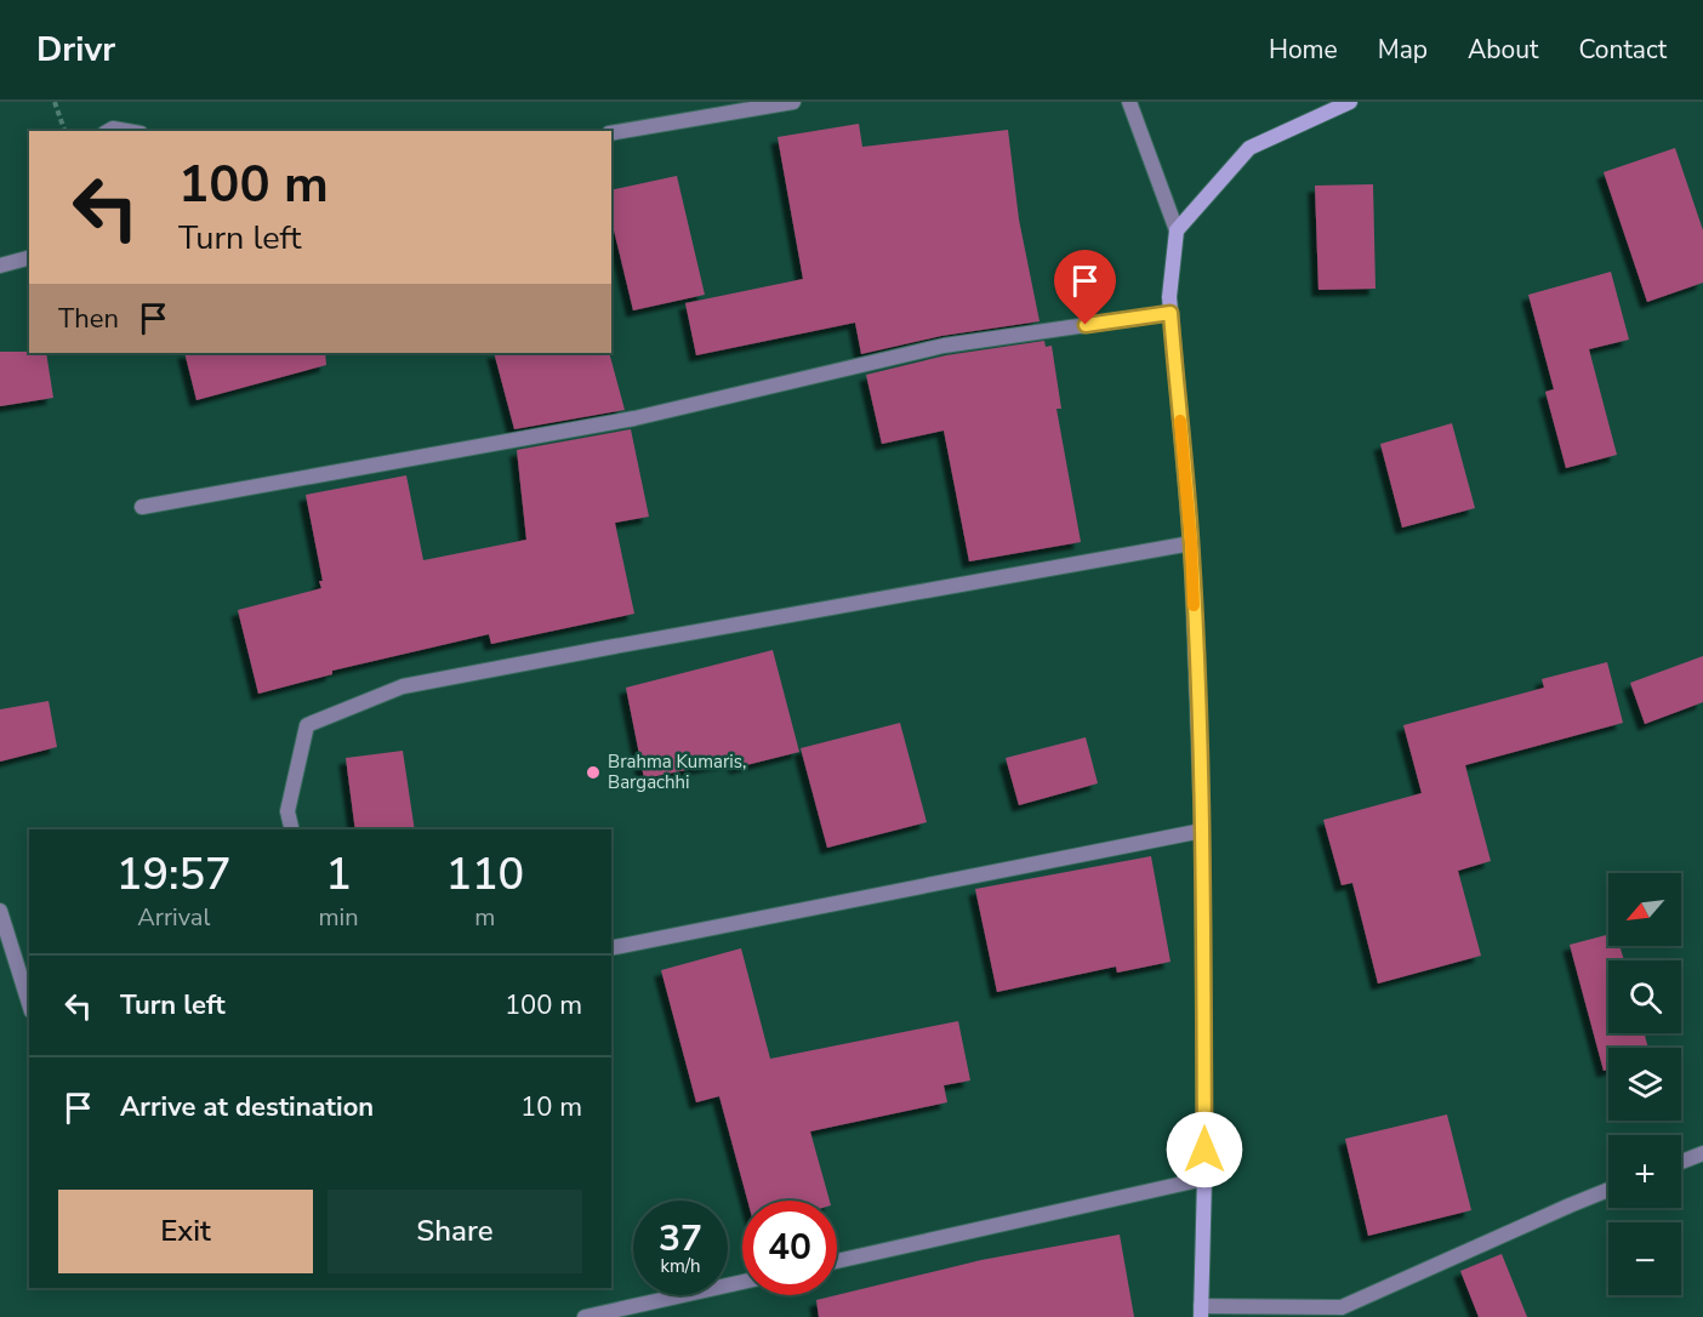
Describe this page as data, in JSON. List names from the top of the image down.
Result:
{
  "places": ["Brahma Kumaris, Bargachhi"],
  "north": "bottom left",
  "page": {
    "header": "Drivr",
    "nav": [
      "Home",
      "Map",
      "About",
      "Contact"
    ],
    "turn": ["100 m", "Turn left"],
    "then": "Then",
    "eta": [
      "19:57",
      "Arrival",
      "1",
      "min",
      "110",
      "m"
    ],
    "map_buttons": ["+", "−"],
    "list": [
      {
        "name": "Turn left",
        "value": "100 m"
      },
      {
        "name": "Arrive at destination",
        "value": "10 m"
      }
    ],
    "buttons": ["Exit", "Share"],
    "speed": "37 km/h",
    "limit": "40"
  }
}
